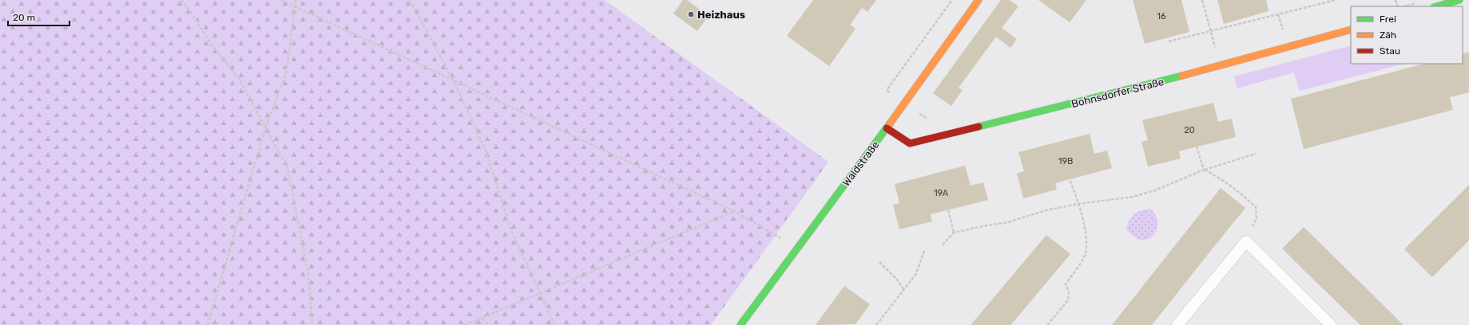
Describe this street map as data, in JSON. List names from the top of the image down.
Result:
{
  "streets": {
    "street": ["Bohnsdorfer Straße", "Waldstraße"]
  },
  "crossings": [
    ["Bohnsdorfer Straße", "Waldstraße"]
  ],
  "places": ["Heizhaus"],
  "house_numbers": [
    "16",
    "20",
    "19B",
    "19A"
  ],
  "legend": ["Frei", "Zäh", "Stau"],
  "scale_bar": "20 m"
}
